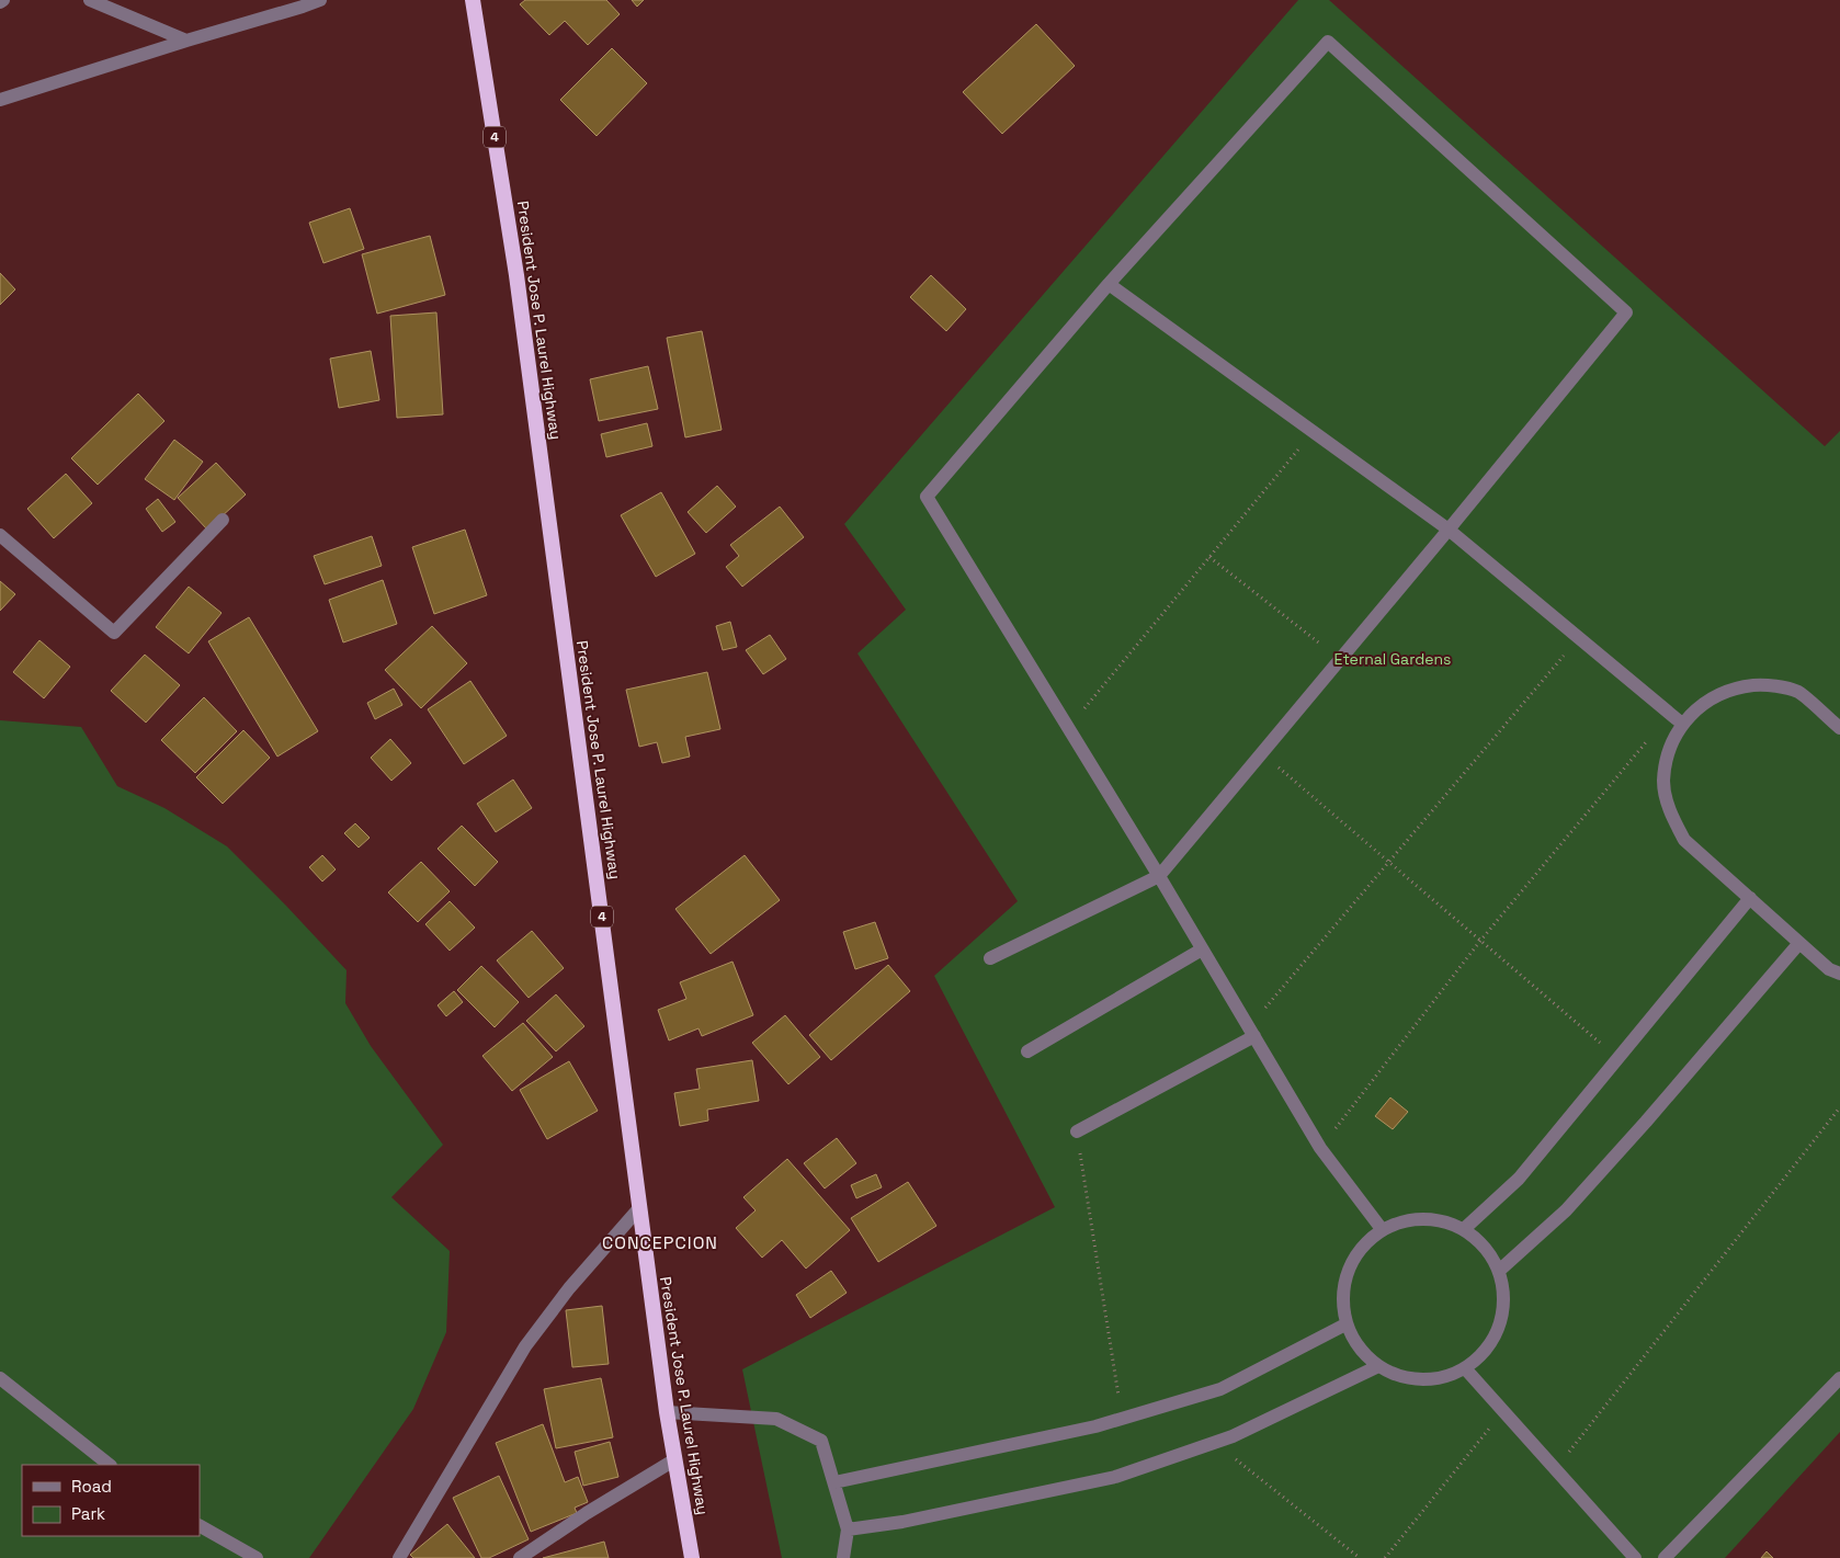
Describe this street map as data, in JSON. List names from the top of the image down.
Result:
{
  "streets": {
    "highway": ["4", "President Jose P. Laurel Highway"]
  },
  "districts": ["CONCEPCION"],
  "parks": ["Eternal Gardens"],
  "legend": ["Road", "Park"]
}
